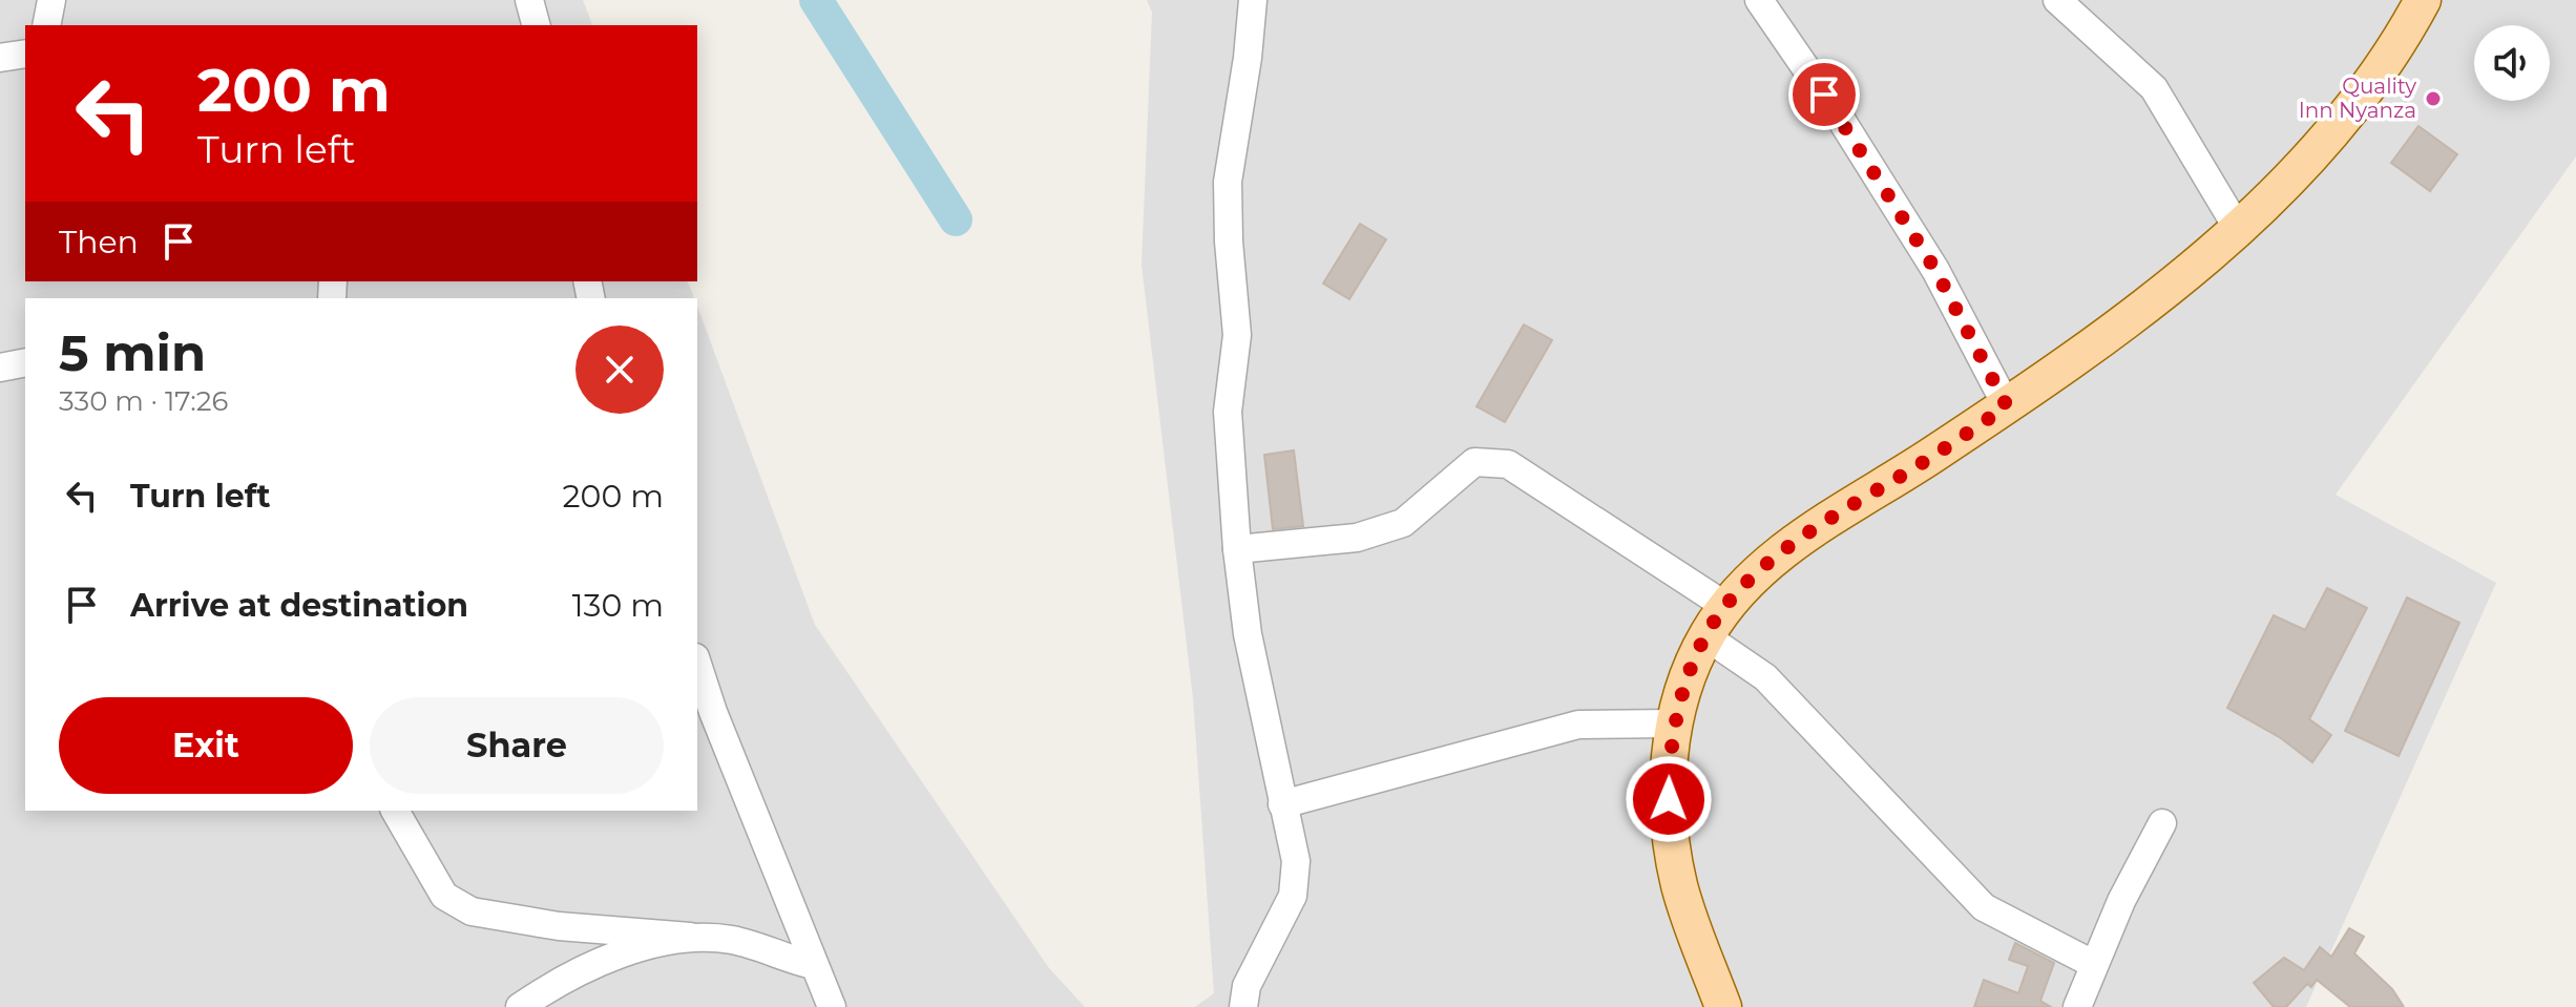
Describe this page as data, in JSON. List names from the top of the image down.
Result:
{
  "places": ["Quality Inn Nyanza"],
  "page": {
    "turn": ["200 m", "Turn left"],
    "then": "Then",
    "heading": ["5 min", "330 m · 17:26"],
    "list": [
      {
        "name": "Turn left",
        "value": "200 m"
      },
      {
        "name": "Arrive at destination",
        "value": "130 m"
      }
    ],
    "buttons": ["Exit", "Share"]
  }
}
